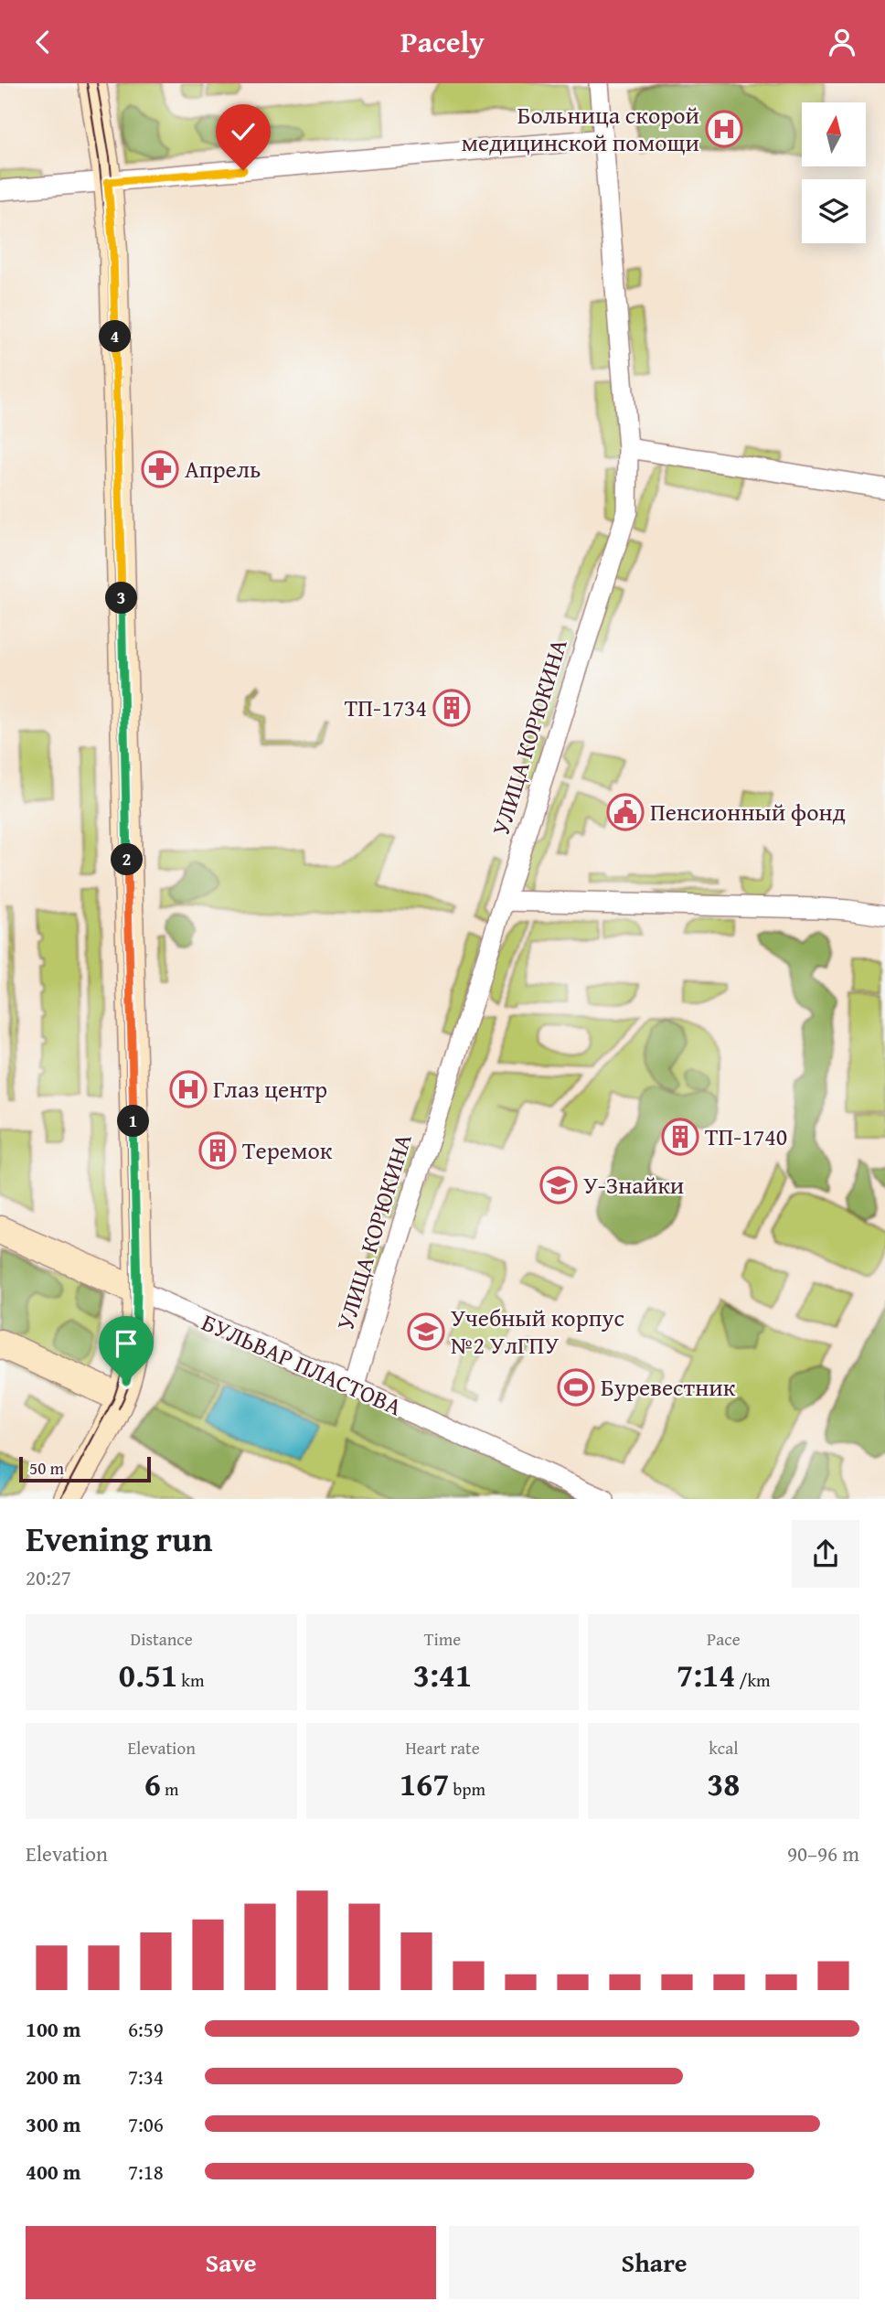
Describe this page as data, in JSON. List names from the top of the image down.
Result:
{
  "streets": {
    "street": ["УЛИЦА КОРЮКИНА", "БУЛЬВАР ПЛАСТОВА"]
  },
  "crossings": [
    ["УЛИЦА КОРЮКИНА", "БУЛЬВАР ПЛАСТОВА"]
  ],
  "places": {
    "hospital": ["Больница скорой медицинской помощи", "Глаз центр"],
    "pharmacy": ["Апрель"],
    "building": ["ТП-1734", "ТП-1740", "Теремок"],
    "public building": ["Пенсионный фонд"],
    "school or university": ["У-Знайки", "Учебный корпус №2 УлГПУ"],
    "sports": ["Буревестник"]
  },
  "scale_bar": "50 m",
  "north": "top",
  "page": {
    "header": "Pacely",
    "pins": [
      "4",
      "3",
      "2",
      "1"
    ],
    "scale": "50 m",
    "heading": ["Evening run", "20:27"],
    "stats": [
      ["Distance", "0.51 km"],
      ["Time", "3:41"],
      ["Pace", "7:14 /km"],
      ["Elevation", "6 m"],
      ["Heart rate", "167 bpm"],
      ["kcal", "38"]
    ],
    "chart": ["Elevation", "90–96 m"],
    "list": [
      {
        "name": "100 m",
        "note": "6:59"
      },
      {
        "name": "200 m",
        "note": "7:34"
      },
      {
        "name": "300 m",
        "note": "7:06"
      },
      {
        "name": "400 m",
        "note": "7:18"
      }
    ],
    "buttons": ["Save", "Share"]
  }
}
